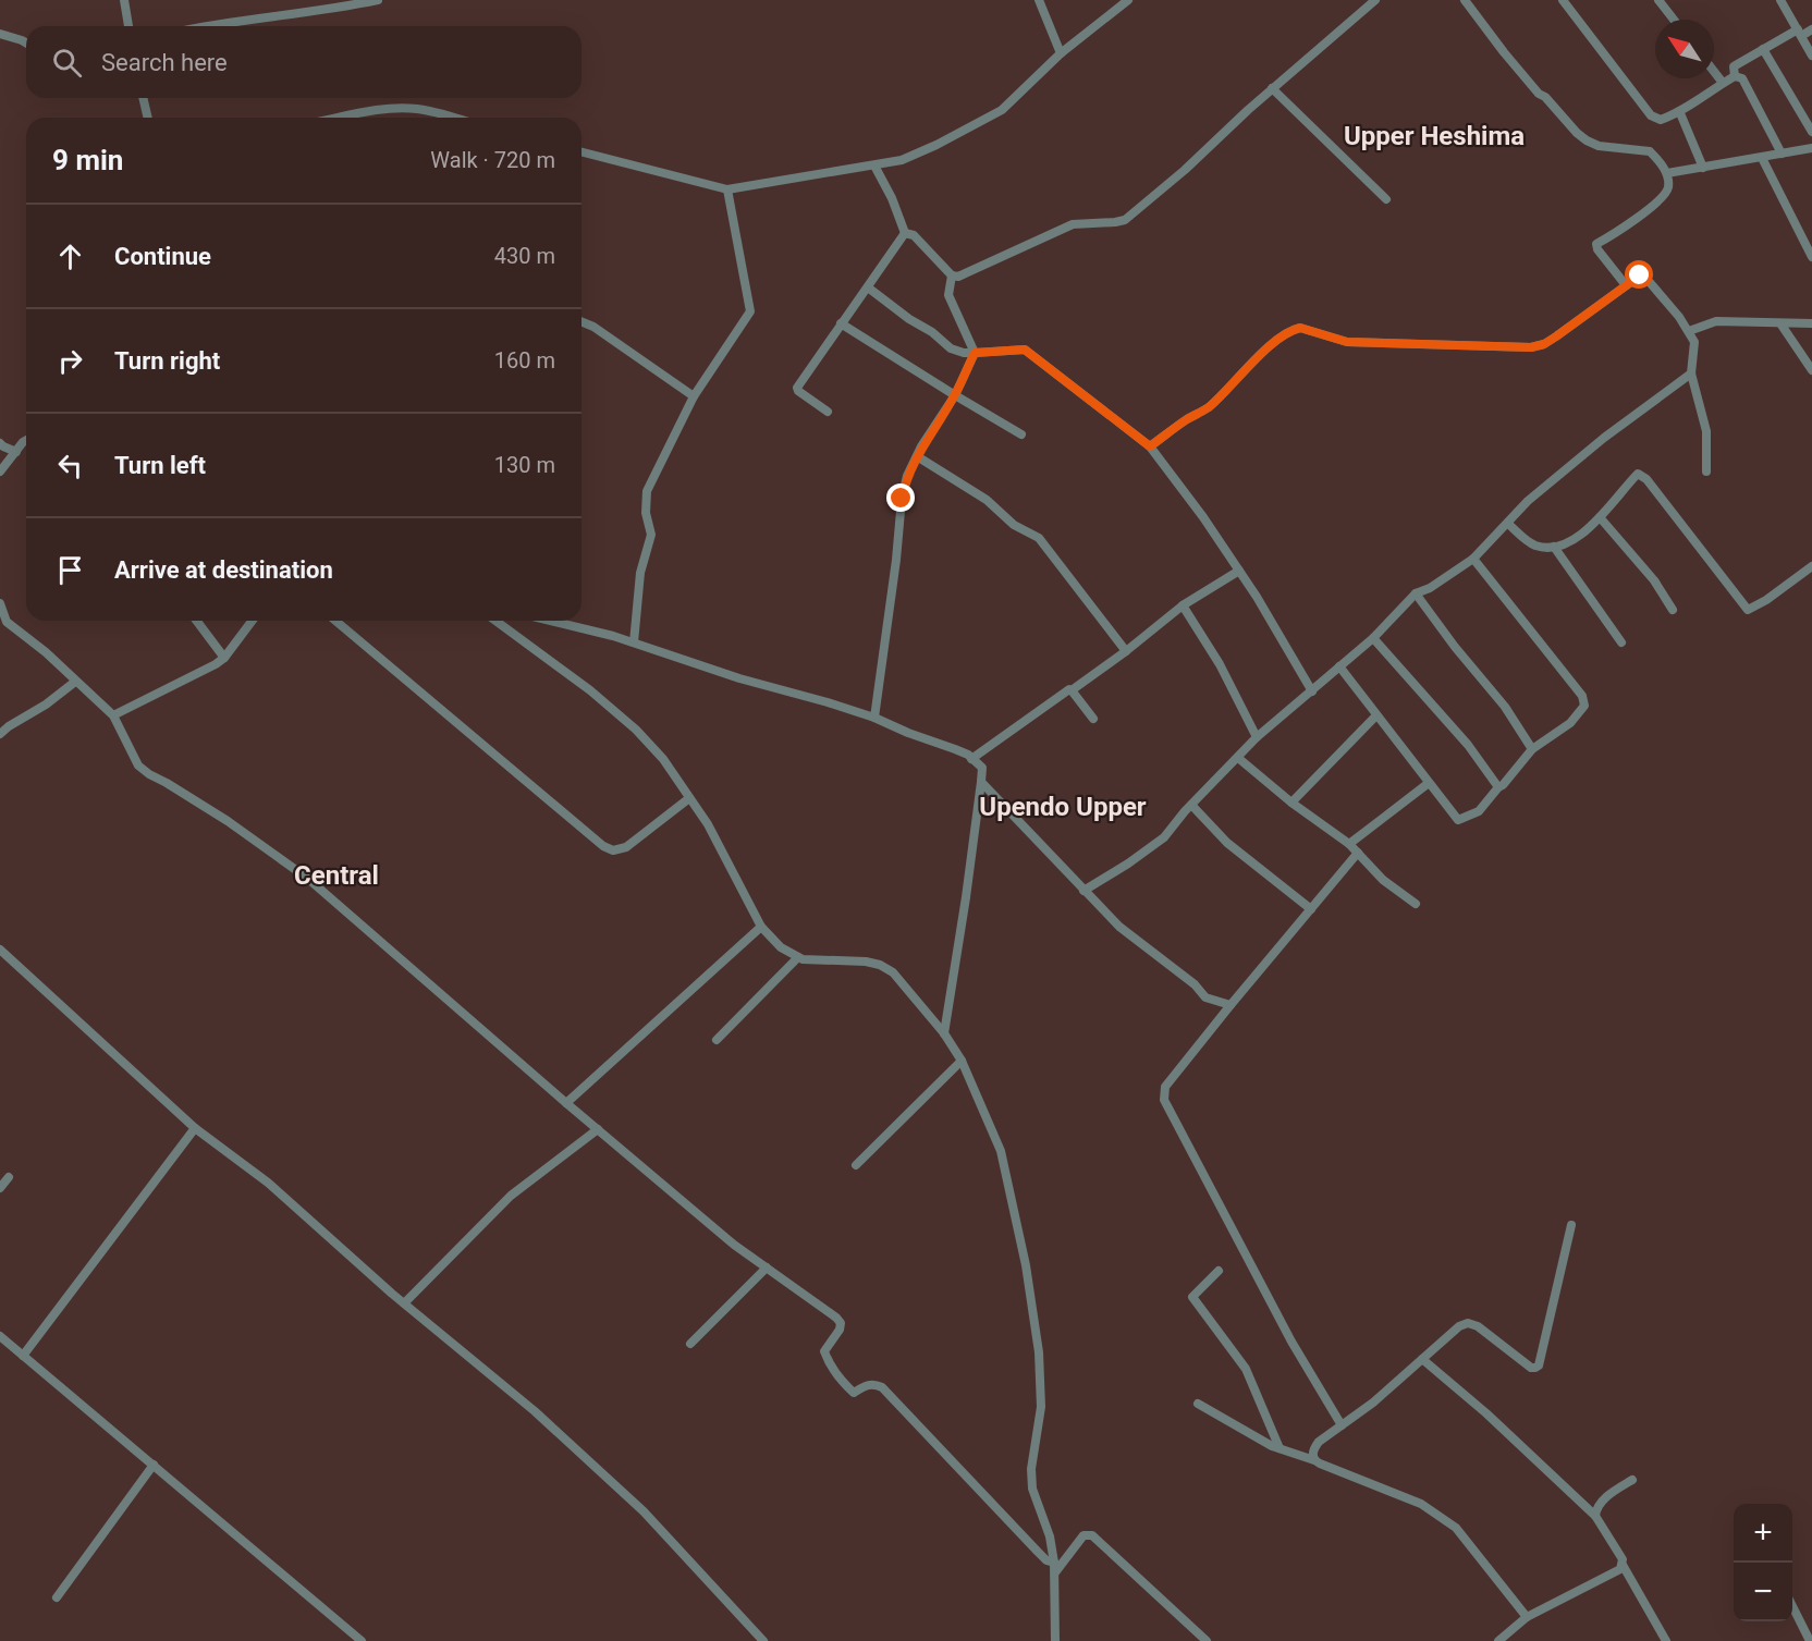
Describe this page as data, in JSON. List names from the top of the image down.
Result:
{
  "districts": ["Upper Heshima", "Upendo Upper", "Central"],
  "north": "top left",
  "page": {
    "search": "Search here",
    "heading": ["9 min", "Walk · 720 m"],
    "list": [
      ["Continue", "430 m"],
      ["Turn right", "160 m"],
      ["Turn left", "130 m"],
      "Arrive at destination"
    ],
    "map_buttons": ["+", "−"]
  }
}
